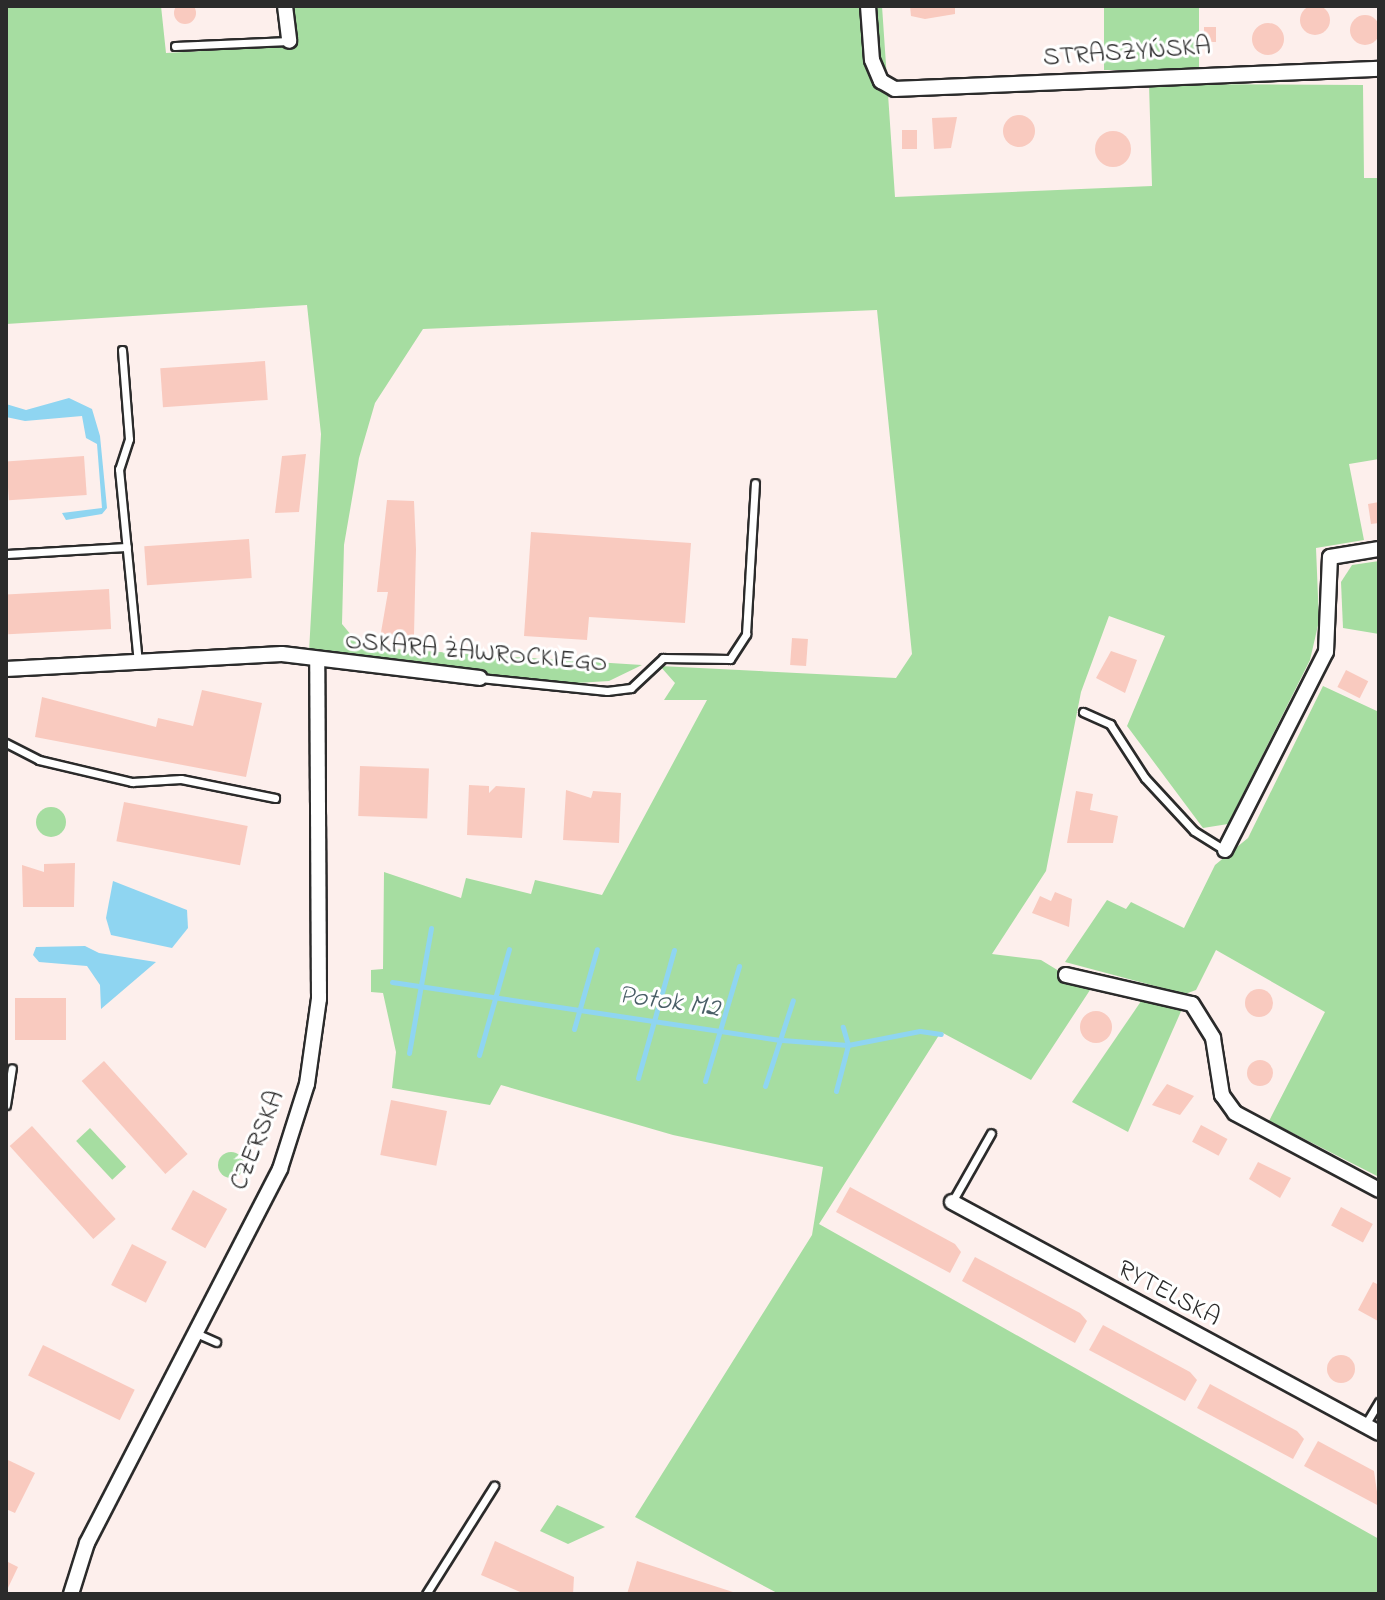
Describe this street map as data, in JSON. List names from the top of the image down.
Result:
{
  "streets": {
    "street": [
      "STRASZYŃSKA",
      "OSKARA ŻAWROCKIEGO",
      "CZERSKA",
      "RYTELSKA"
    ]
  },
  "crossings": [
    ["OSKARA ŻAWROCKIEGO", "CZERSKA"]
  ],
  "water": ["Potok M2"]
}
